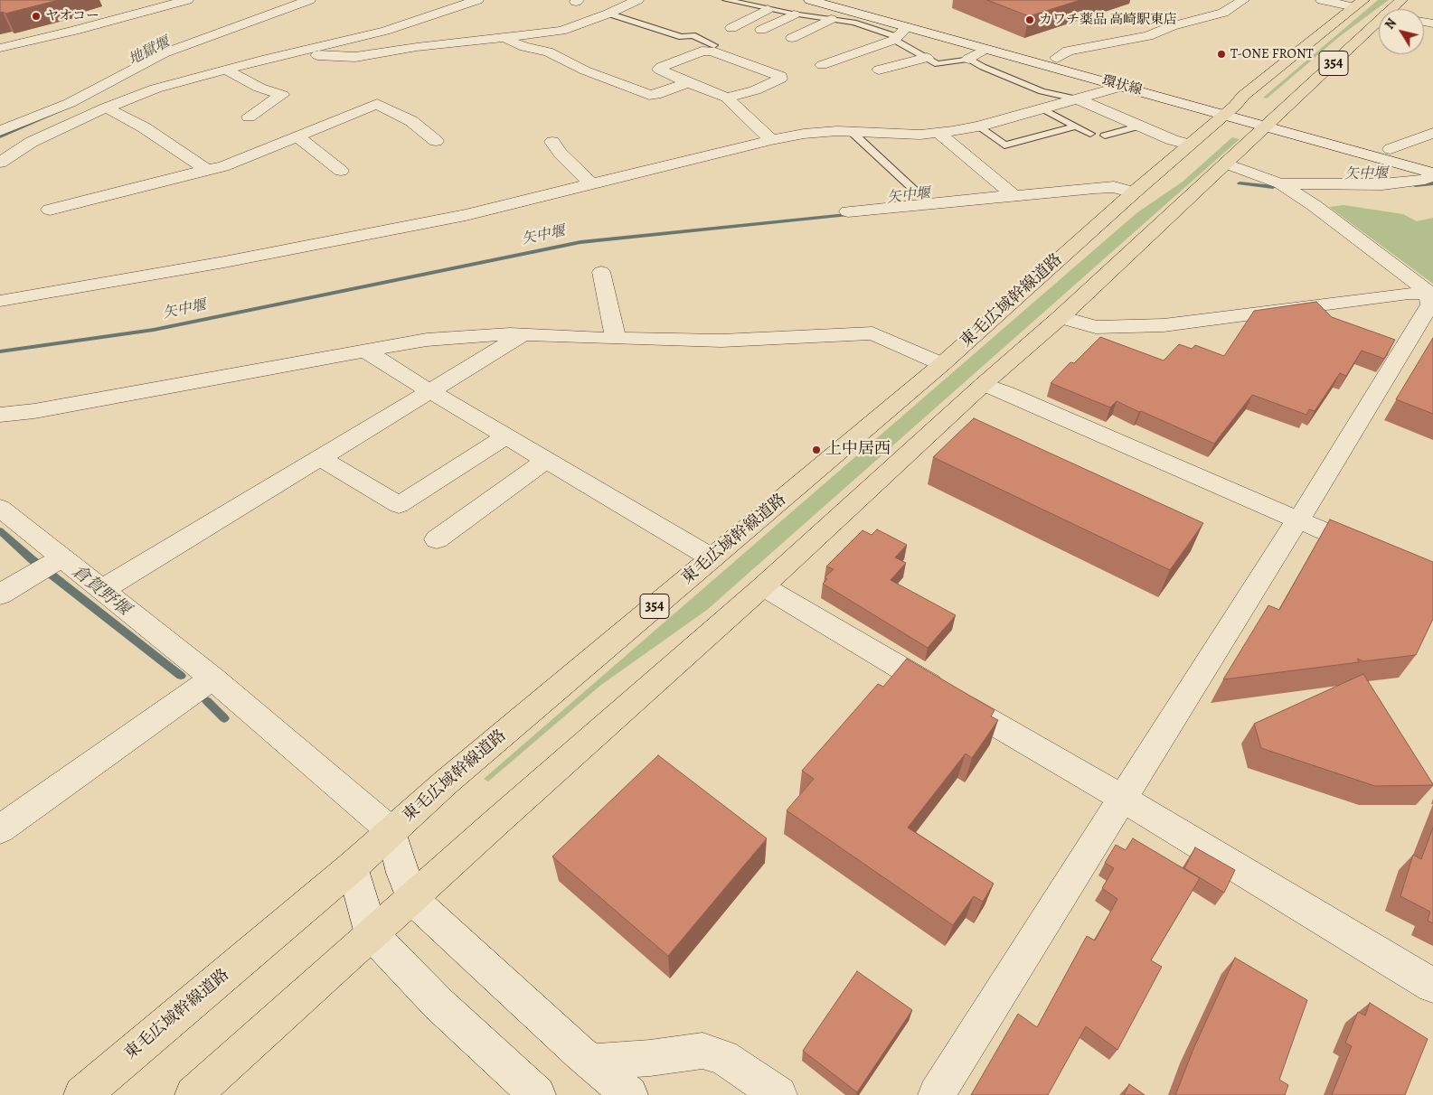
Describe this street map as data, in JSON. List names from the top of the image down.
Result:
{
  "streets": {
    "highway": ["354", "東毛広域幹線道路"],
    "street": ["環状線"]
  },
  "crossings": [
    ["354", "環状線"],
    ["環状線", "東毛広域幹線道路"]
  ],
  "water": ["地獄堰", "矢中堰", "倉賀野堰"],
  "places": [
    "ヤオコー",
    "カワチ薬品 高崎駅東店",
    "T-ONE FRONT",
    "上中居西"
  ],
  "north": "top left"
}
